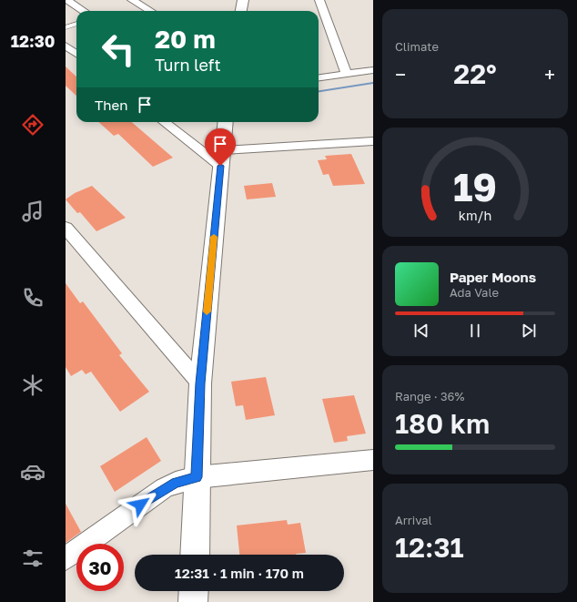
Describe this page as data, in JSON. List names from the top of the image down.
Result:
{
  "page": {
    "tabs": "12:30",
    "tile": [
      "Climate",
      ["Range · 36%", "180 km"],
      ["Arrival", "12:31"]
    ],
    "turn": ["20 m", "Turn left"],
    "heat": ["−", "22°", "+"],
    "then": "Then",
    "song": ["Paper Moons", "Ada Vale"],
    "limit": "30",
    "trip": "12:31 · 1 min · 170 m",
    "gauge": ["19", "km/h"]
  }
}
